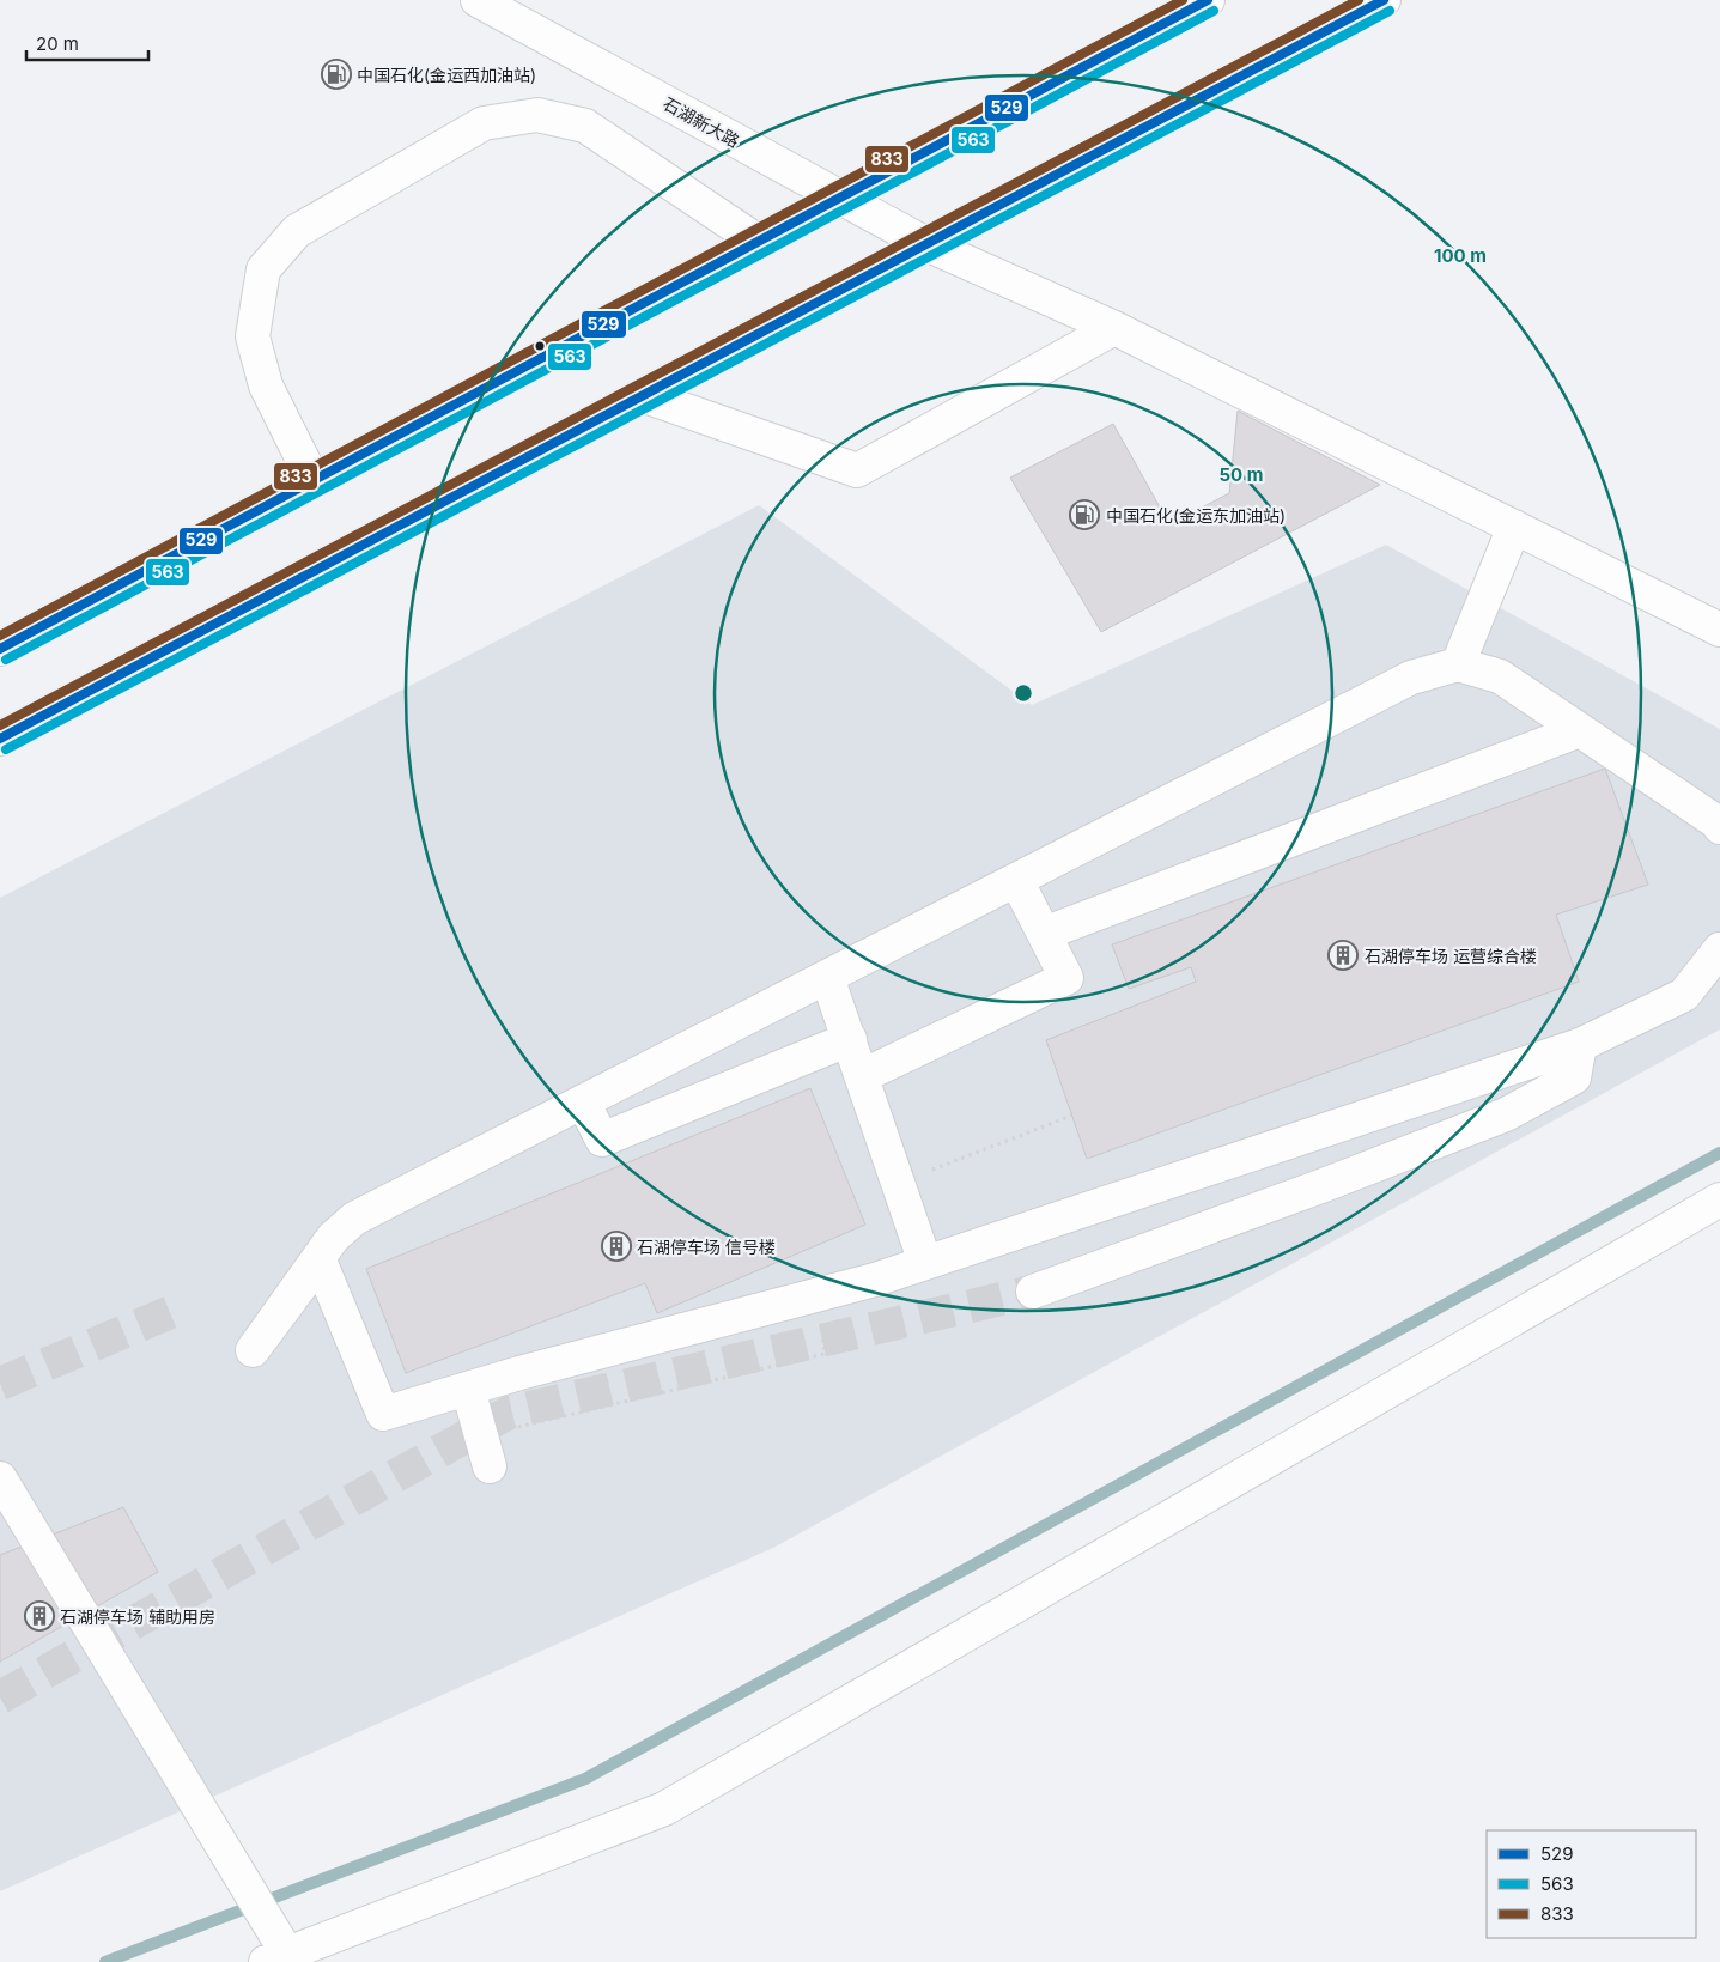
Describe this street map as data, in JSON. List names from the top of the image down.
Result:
{
  "streets": {
    "main road": ["石湖新大路"]
  },
  "places": {
    "fuel station": ["中国石化(金运西加油站)", "中国石化(金运东加油站)"],
    "building": ["石湖停车场 运营综合楼", "石湖停车场 信号楼", "石湖停车场 辅助用房"]
  },
  "lines": ["transit line 529", "transit line 833", "transit line 563"],
  "legend": ["529", "563", "833"],
  "scale_bar": "20 m",
  "rings": ["100 m", "50 m"]
}
